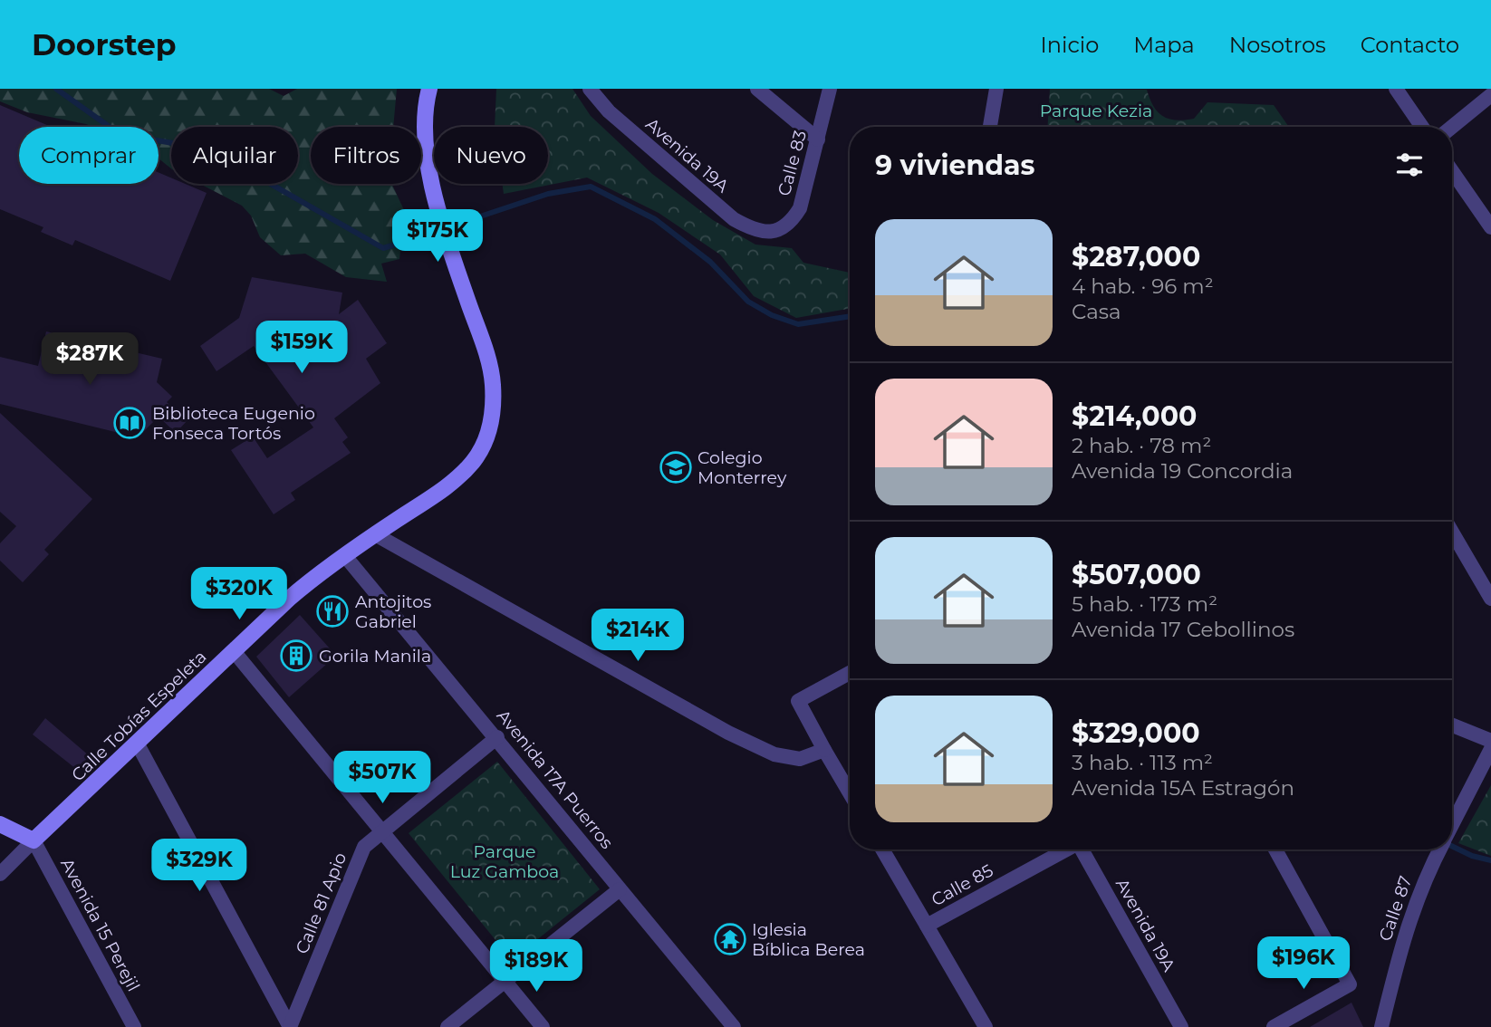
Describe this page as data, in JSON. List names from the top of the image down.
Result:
{
  "streets": {
    "street": [
      "Avenida 19A",
      "Calle 83",
      "Calle Tobías Espeleta",
      "Avenida 17A Puerros",
      "Calle 85",
      "Calle 81 Apio",
      "Calle 87",
      "Avenida 15 Perejil"
    ]
  },
  "crossings": [
    ["Avenida 19A", "Calle 83"],
    ["Calle Tobías Espeleta", "Avenida 17A Puerros"],
    ["Calle Tobías Espeleta", "Avenida 15 Perejil"],
    ["Avenida 17A Puerros", "Calle 81 Apio"]
  ],
  "parks": ["Parque Kezia", "Parque Luz Gamboa"],
  "places": {
    "library": ["Biblioteca Eugenio Fonseca Tortós"],
    "school or university": ["Colegio Monterrey"],
    "restaurant": ["Antojitos Gabriel"],
    "building": ["Gorila Manila"],
    "temple": ["Iglesia Bíblica Berea"]
  },
  "page": {
    "header": "Doorstep",
    "nav": [
      "Inicio",
      "Mapa",
      "Nosotros",
      "Contacto"
    ],
    "chip": [
      "Comprar",
      "Alquilar",
      "Filtros",
      "Nuevo"
    ],
    "heading": "9 viviendas",
    "list": [
      {
        "name": "$287,000",
        "note": "4 hab. · 96 m² · Casa"
      },
      {
        "name": "$214,000",
        "note": "2 hab. · 78 m² · Avenida 19 Concordia"
      },
      {
        "name": "$507,000",
        "note": "5 hab. · 173 m² · Avenida 17 Cebollinos"
      },
      {
        "name": "$329,000",
        "note": "3 hab. · 113 m² · Avenida 15A Estragón"
      }
    ],
    "price": [
      "$175K",
      "$159K",
      "$287K",
      "$320K",
      "$214K",
      "$507K",
      "$329K",
      "$196K",
      "$189K"
    ]
  }
}
